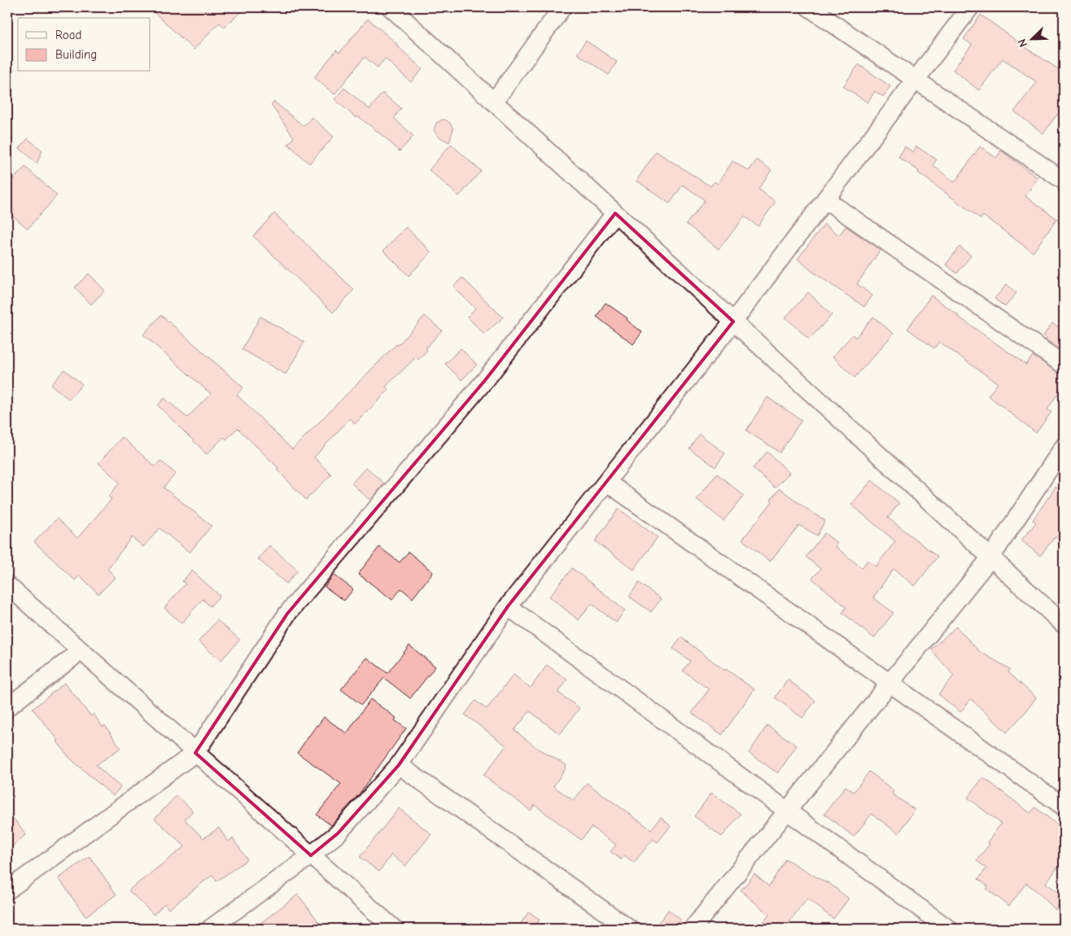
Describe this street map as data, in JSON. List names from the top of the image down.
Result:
{
  "legend": ["Road", "Building"],
  "north": "bottom left"
}
